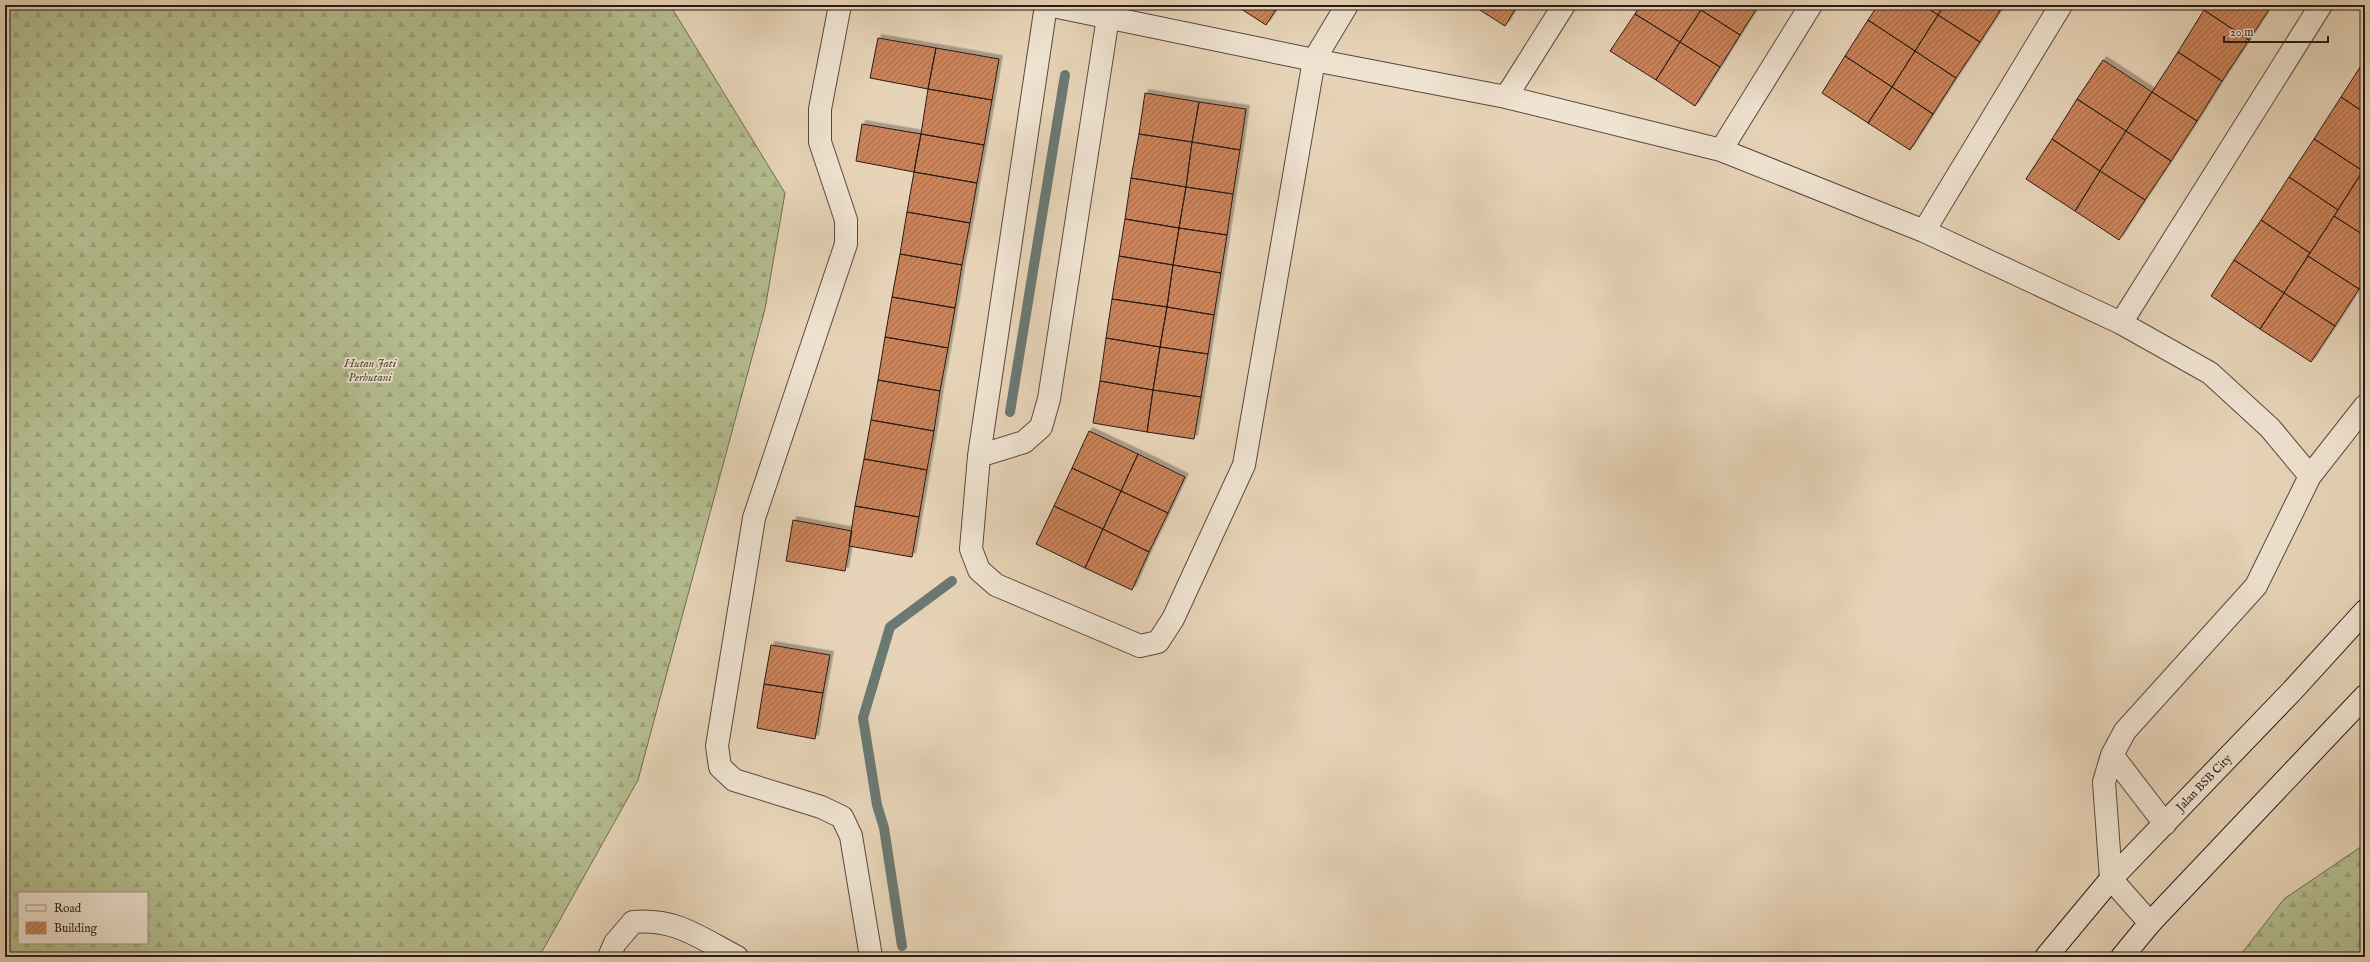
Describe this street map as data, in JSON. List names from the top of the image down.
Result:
{
  "streets": {
    "street": ["Jalan BSB City"]
  },
  "parks": ["Hutan Jati Perhutani"],
  "legend": ["Road", "Building"],
  "scale_bar": "20 m"
}
